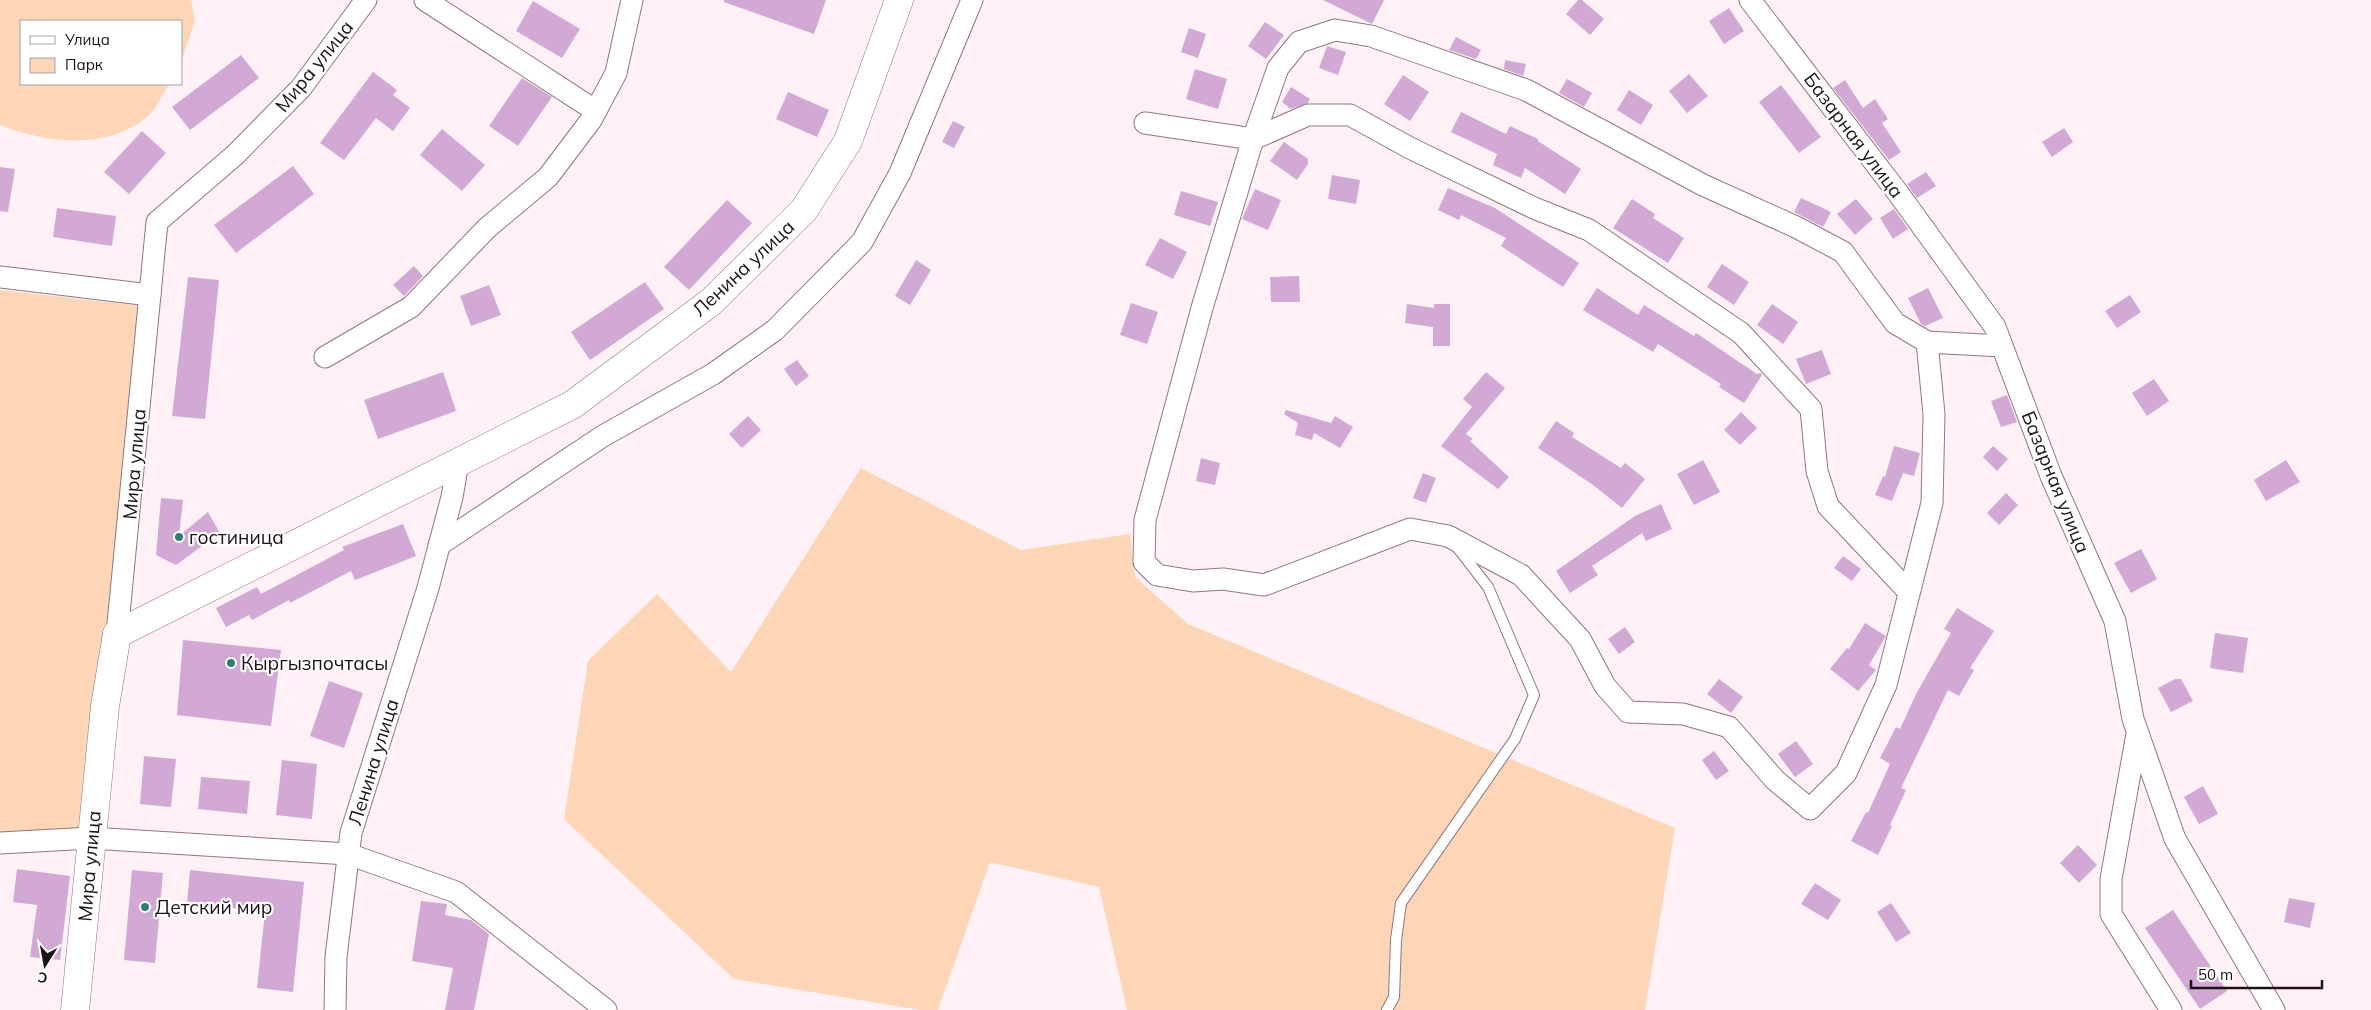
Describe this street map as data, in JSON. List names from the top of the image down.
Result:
{
  "streets": {
    "main road": ["Мира улица", "Ленина улица"],
    "street": ["Базарная улица"]
  },
  "crossings": [
    ["Мира улица", "Ленина улица"]
  ],
  "places": ["гостиница", "Кыргызпочтасы", "Детский мир"],
  "legend": ["Улица", "Парк"],
  "scale_bar": "50 m",
  "north": "bottom"
}
